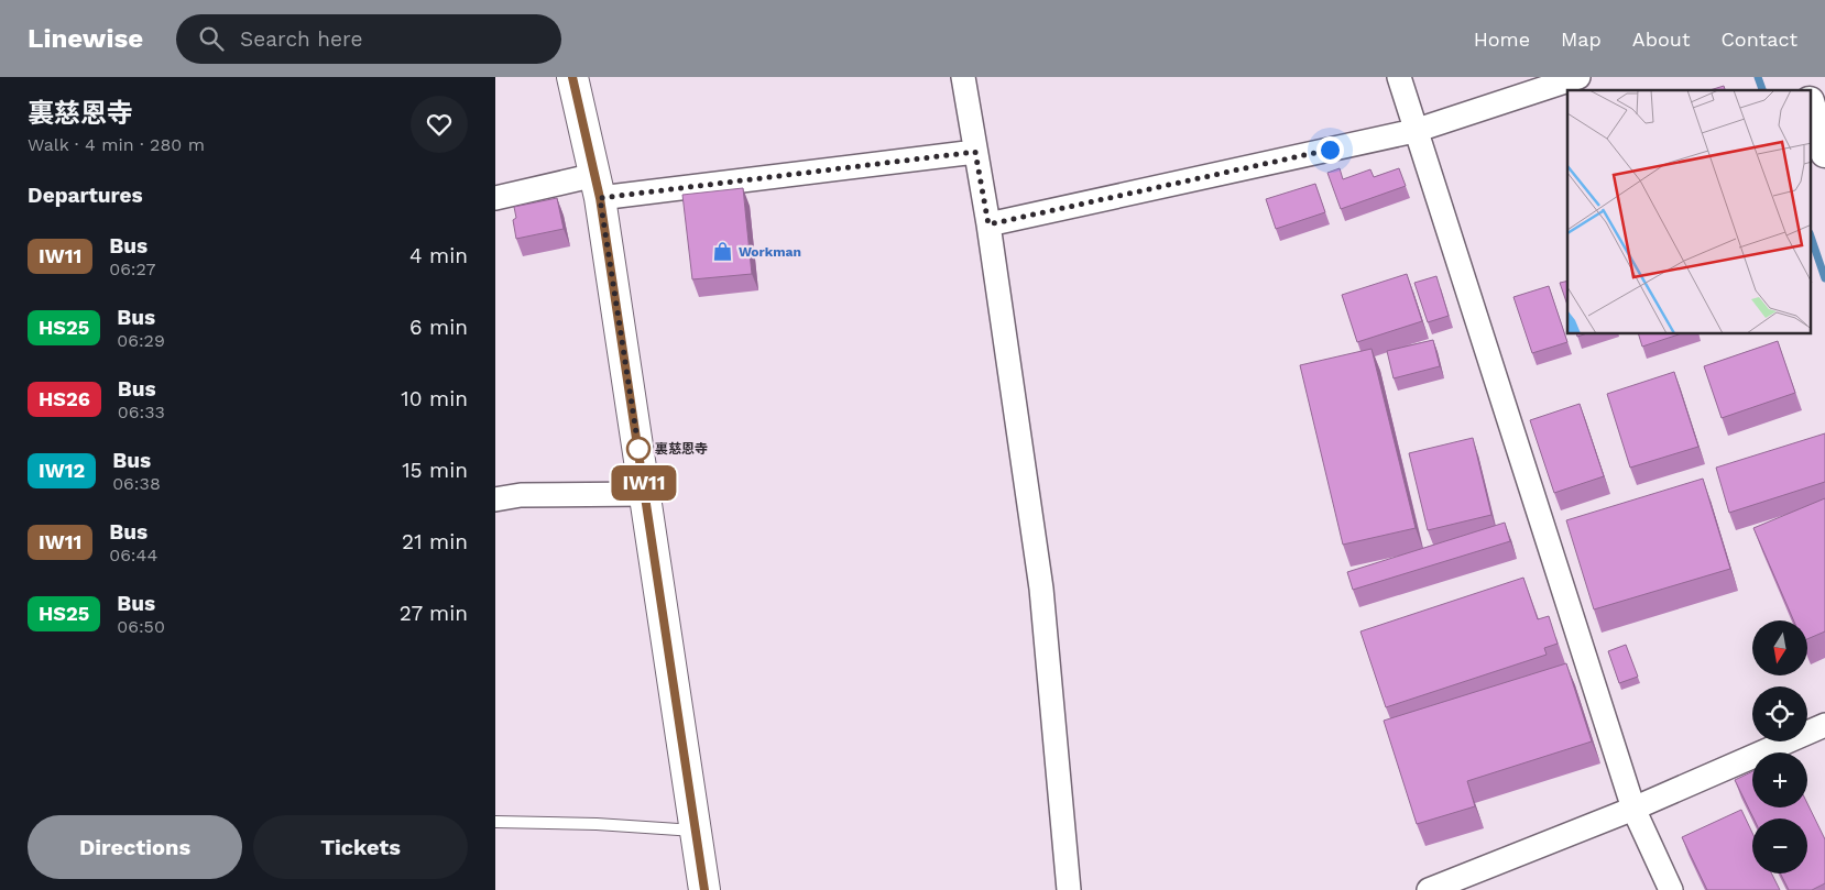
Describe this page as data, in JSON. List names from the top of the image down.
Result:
{
  "places": {
    "shop": ["Workman"],
    "other": ["裏慈恩寺"]
  },
  "lines": ["bus line IW11"],
  "north": "bottom",
  "page": {
    "header": "Linewise",
    "search": "Search here",
    "nav": [
      "Home",
      "Map",
      "About",
      "Contact"
    ],
    "heading": [
      ["裏慈恩寺", "Walk · 4 min · 280 m"],
      "Departures"
    ],
    "on_map": "IW11",
    "list": [
      {
        "mark": "IW11",
        "name": "Bus",
        "note": "06:27",
        "value": "4 min"
      },
      {
        "mark": "HS25",
        "name": "Bus",
        "note": "06:29",
        "value": "6 min"
      },
      {
        "mark": "HS26",
        "name": "Bus",
        "note": "06:33",
        "value": "10 min"
      },
      {
        "mark": "IW12",
        "name": "Bus",
        "note": "06:38",
        "value": "15 min"
      },
      {
        "mark": "IW11",
        "name": "Bus",
        "note": "06:44",
        "value": "21 min"
      },
      {
        "mark": "HS25",
        "name": "Bus",
        "note": "06:50",
        "value": "27 min"
      }
    ],
    "map_buttons": ["+", "−"],
    "buttons": ["Directions", "Tickets"]
  }
}
